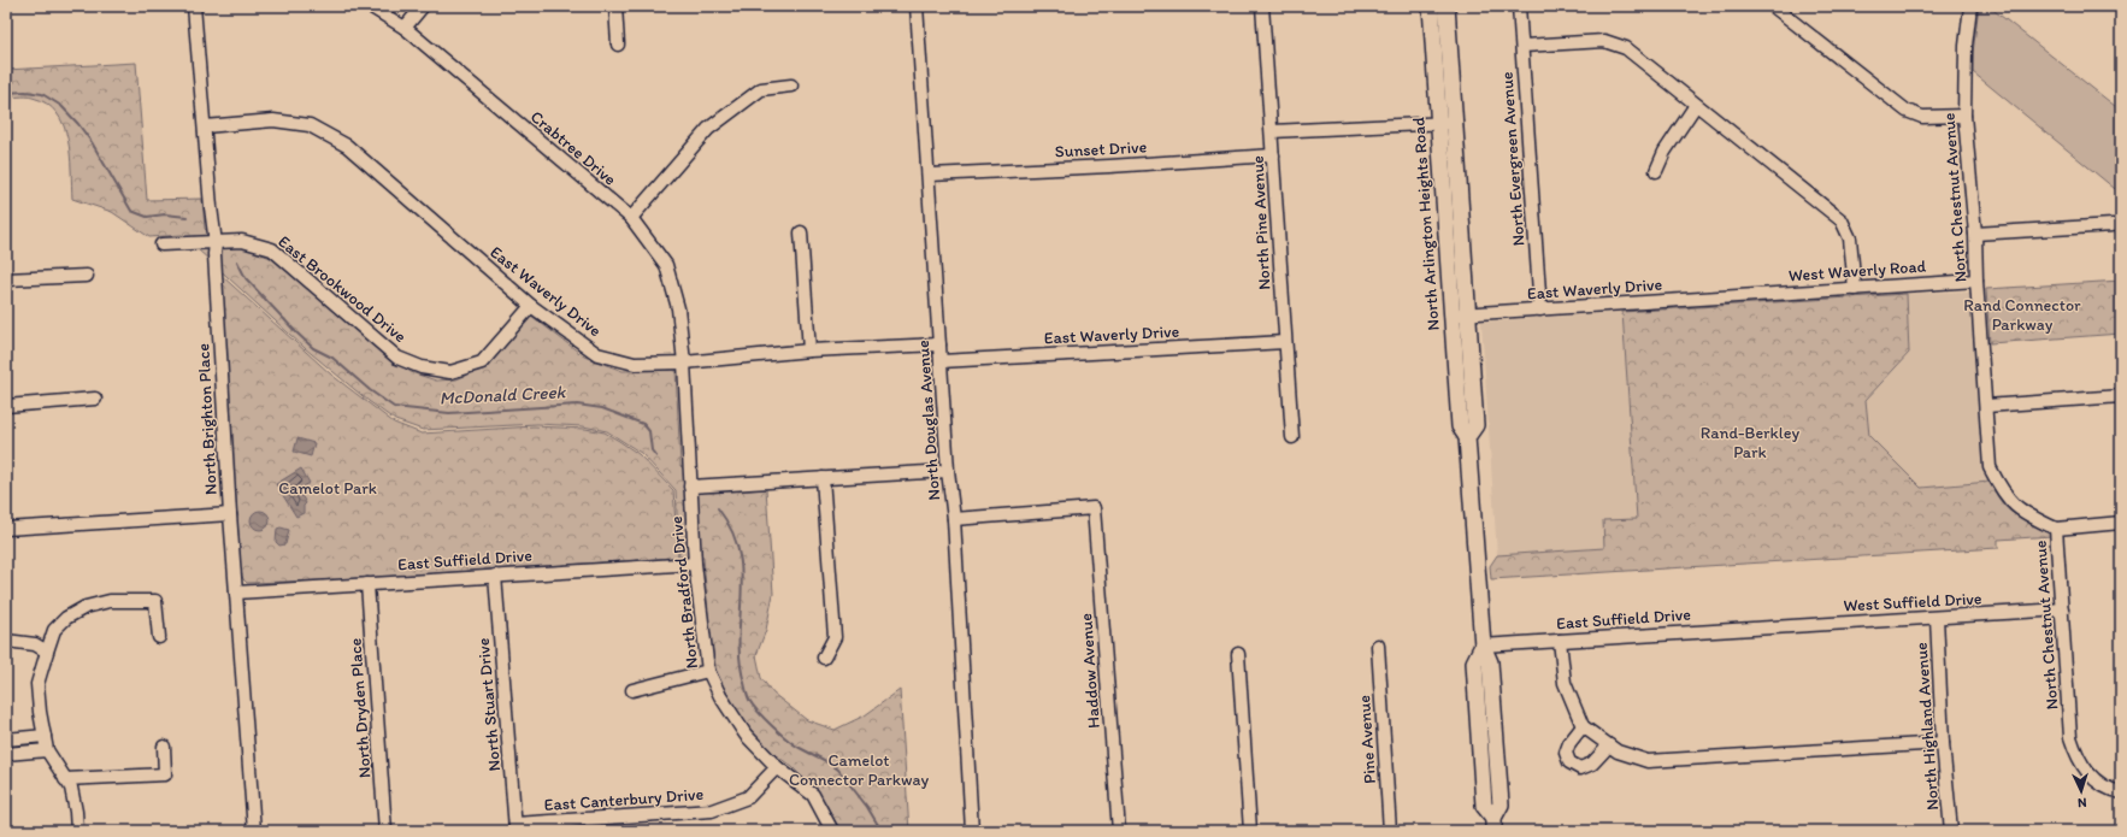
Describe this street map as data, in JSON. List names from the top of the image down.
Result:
{
  "streets": {
    "main road": ["North Arlington Heights Road"],
    "street": [
      "Crabtree Drive",
      "Sunset Drive",
      "North Evergreen Avenue",
      "North Chestnut Avenue",
      "North Pine Avenue",
      "West Waverly Road",
      "East Brookwood Drive",
      "East Waverly Drive",
      "North Brighton Place",
      "North Douglas Avenue",
      "East Suffield Drive",
      "North Bradford Drive",
      "West Suffield Drive",
      "Haddow Avenue",
      "North Stuart Drive",
      "North Dryden Place",
      "North Highland Avenue",
      "Pine Avenue",
      "East Canterbury Drive"
    ]
  },
  "crossings": [
    ["Crabtree Drive", "East Waverly Drive"],
    ["Crabtree Drive", "North Bradford Drive"],
    ["Sunset Drive", "North Pine Avenue"],
    ["Sunset Drive", "North Douglas Avenue"],
    ["North Evergreen Avenue", "East Waverly Drive"],
    ["North Chestnut Avenue", "West Waverly Road"],
    ["North Chestnut Avenue", "West Suffield Drive"],
    ["North Pine Avenue", "East Waverly Drive"],
    ["North Arlington Heights Road", "East Waverly Drive"],
    ["North Arlington Heights Road", "East Suffield Drive"],
    ["West Waverly Road", "East Waverly Drive"],
    ["East Brookwood Drive", "East Waverly Drive"],
    ["East Brookwood Drive", "North Brighton Place"],
    ["East Waverly Drive", "North Brighton Place"],
    ["East Waverly Drive", "North Douglas Avenue"],
    ["East Waverly Drive", "North Bradford Drive"],
    ["North Brighton Place", "East Suffield Drive"],
    ["North Douglas Avenue", "Haddow Avenue"],
    ["East Suffield Drive", "North Bradford Drive"],
    ["East Suffield Drive", "West Suffield Drive"],
    ["East Suffield Drive", "North Stuart Drive"],
    ["East Suffield Drive", "North Dryden Place"],
    ["North Bradford Drive", "East Canterbury Drive"],
    ["West Suffield Drive", "North Highland Avenue"],
    ["North Stuart Drive", "East Canterbury Drive"]
  ],
  "water": ["McDonald Creek"],
  "parks": [
    "Rand Connector Parkway",
    "Rand-Berkley Park",
    "Camelot Park",
    "Camelot Connector Parkway"
  ],
  "north": "bottom"
}
